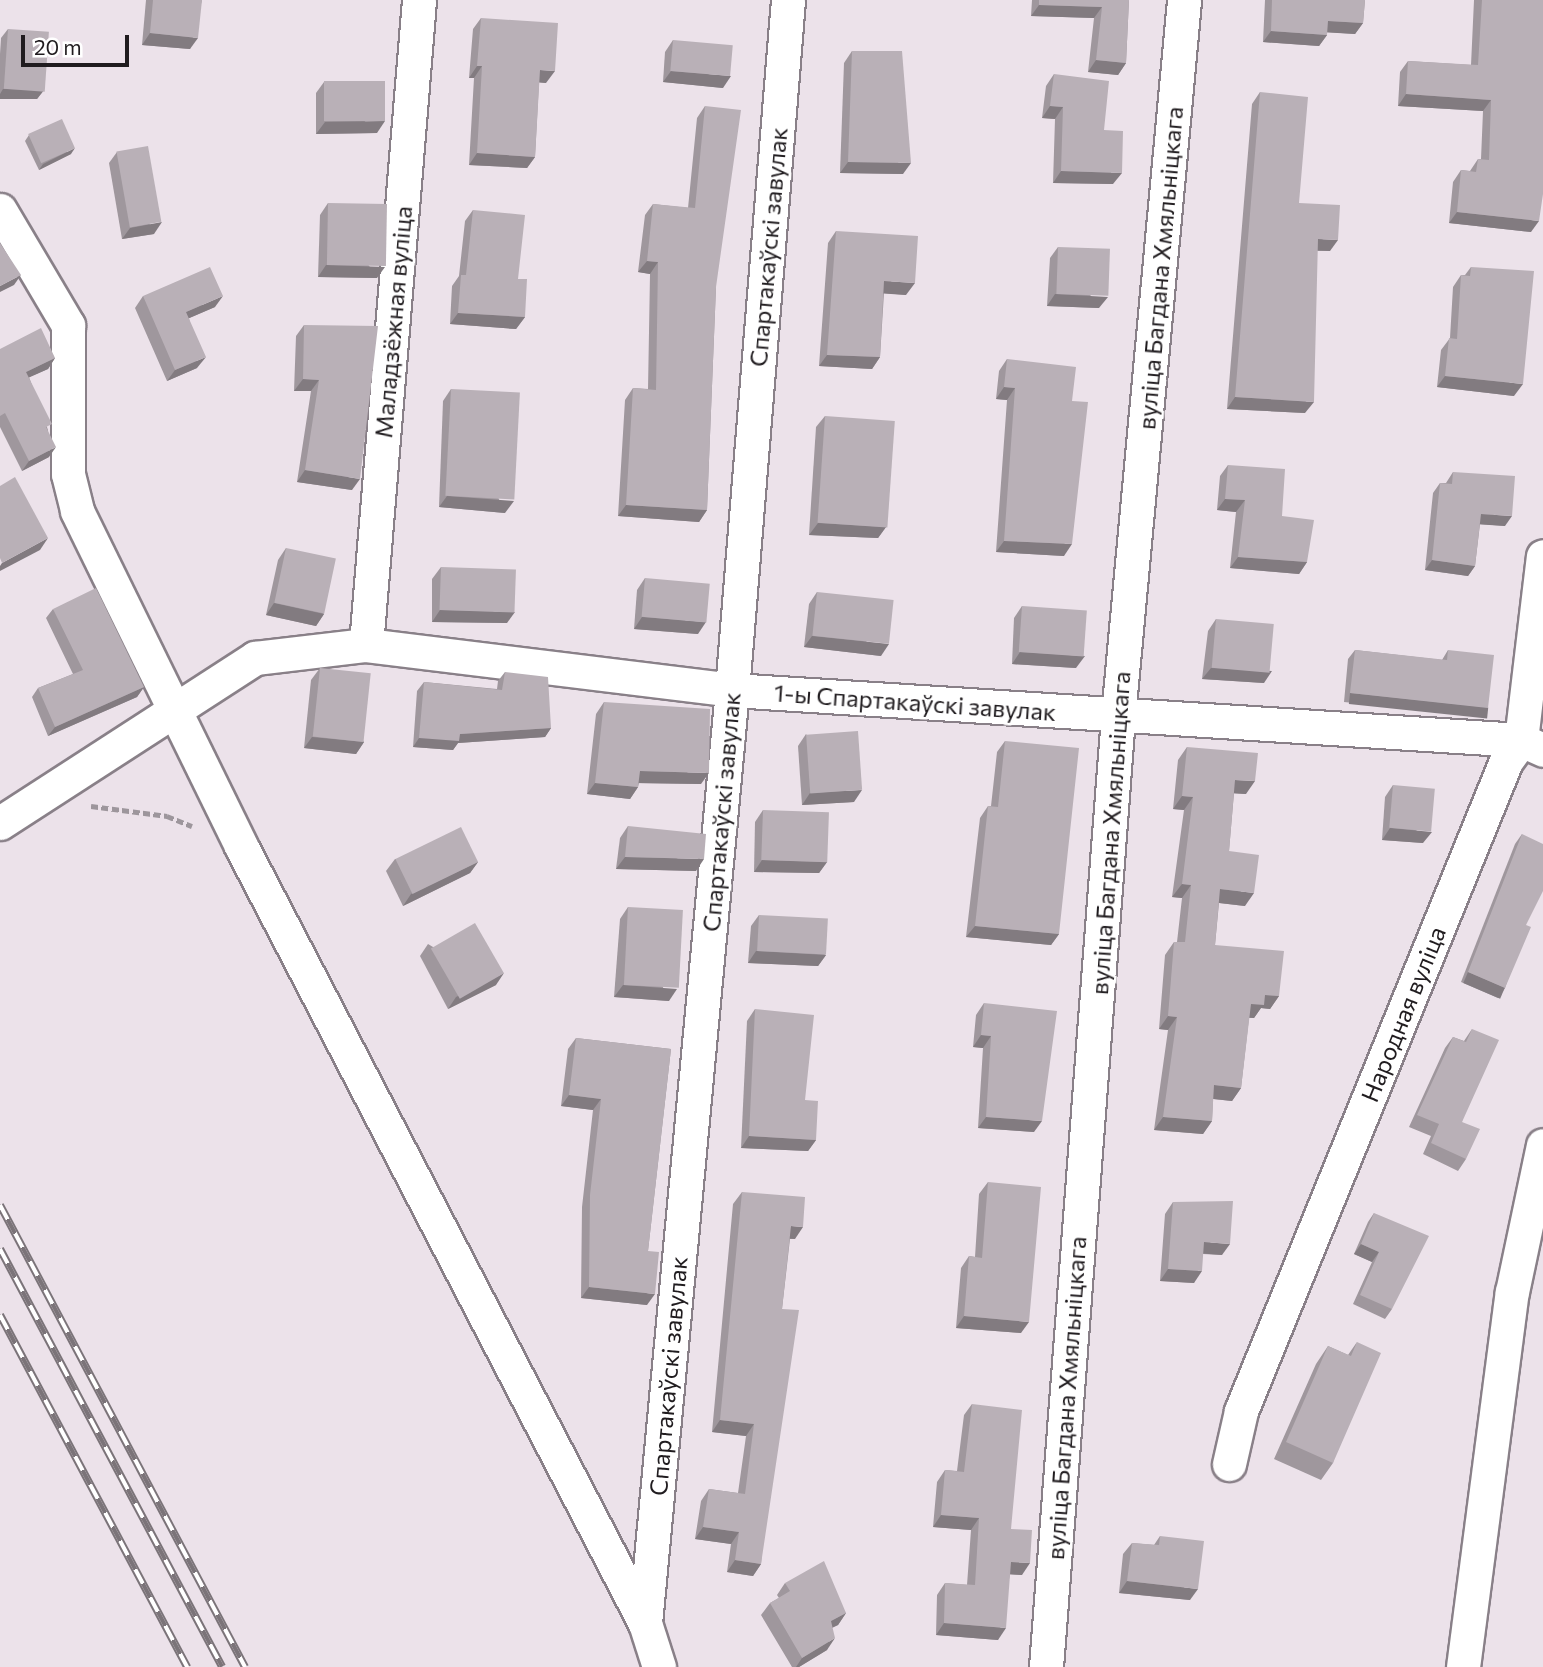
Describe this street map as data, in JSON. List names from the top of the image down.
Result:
{
  "streets": {
    "street": [
      "Спартакаўскі завулак",
      "вуліца Багдана Хмяльніцкага",
      "Маладзёжная вуліца",
      "1-ы Спартакаўскі завулак",
      "Народная вуліца"
    ]
  },
  "crossings": [
    ["Спартакаўскі завулак", "1-ы Спартакаўскі завулак"],
    ["вуліца Багдана Хмяльніцкага", "1-ы Спартакаўскі завулак"],
    ["Маладзёжная вуліца", "1-ы Спартакаўскі завулак"],
    ["1-ы Спартакаўскі завулак", "Народная вуліца"]
  ],
  "scale_bar": "20 m"
}
